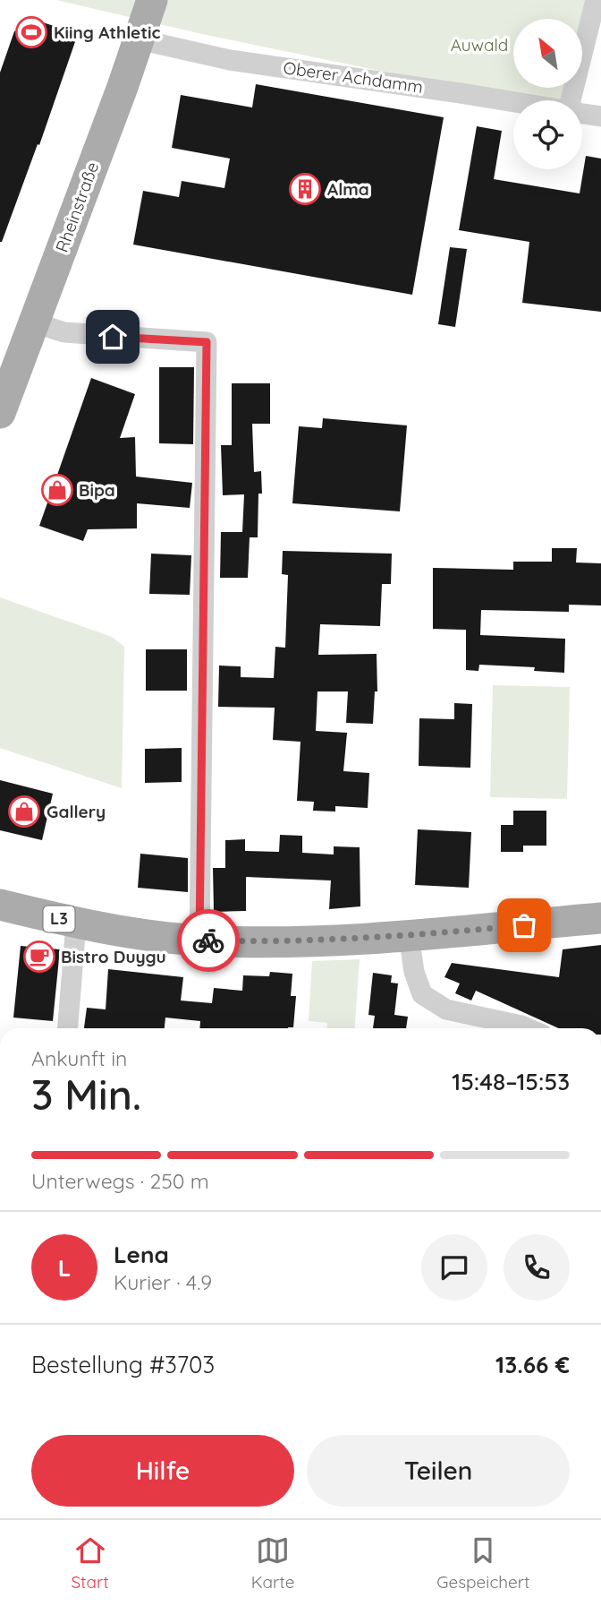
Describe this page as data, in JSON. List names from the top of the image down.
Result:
{
  "streets": {
    "main road": ["Rheinstraße", "L3"],
    "street": ["Oberer Achdamm"]
  },
  "crossings": [
    ["Oberer Achdamm", "Rheinstraße"]
  ],
  "parks": ["Auwald"],
  "places": {
    "sports": ["Kiing Athletic"],
    "building": ["Alma"],
    "shop": ["Bipa", "Gallery"],
    "cafe": ["Bistro Duygu"]
  },
  "north": "top left",
  "page": {
    "heading": ["3 Min.", "Ankunft in", "15:48–15:53"],
    "panel": [
      "Lena",
      "Kurier · 4.9",
      "Bestellung #3703",
      "13.66 €"
    ],
    "bar": "Unterwegs · 250 m",
    "round": "L",
    "buttons": ["Hilfe", "Teilen"],
    "tabs": ["Start", "Karte", "Gespeichert"]
  }
}
